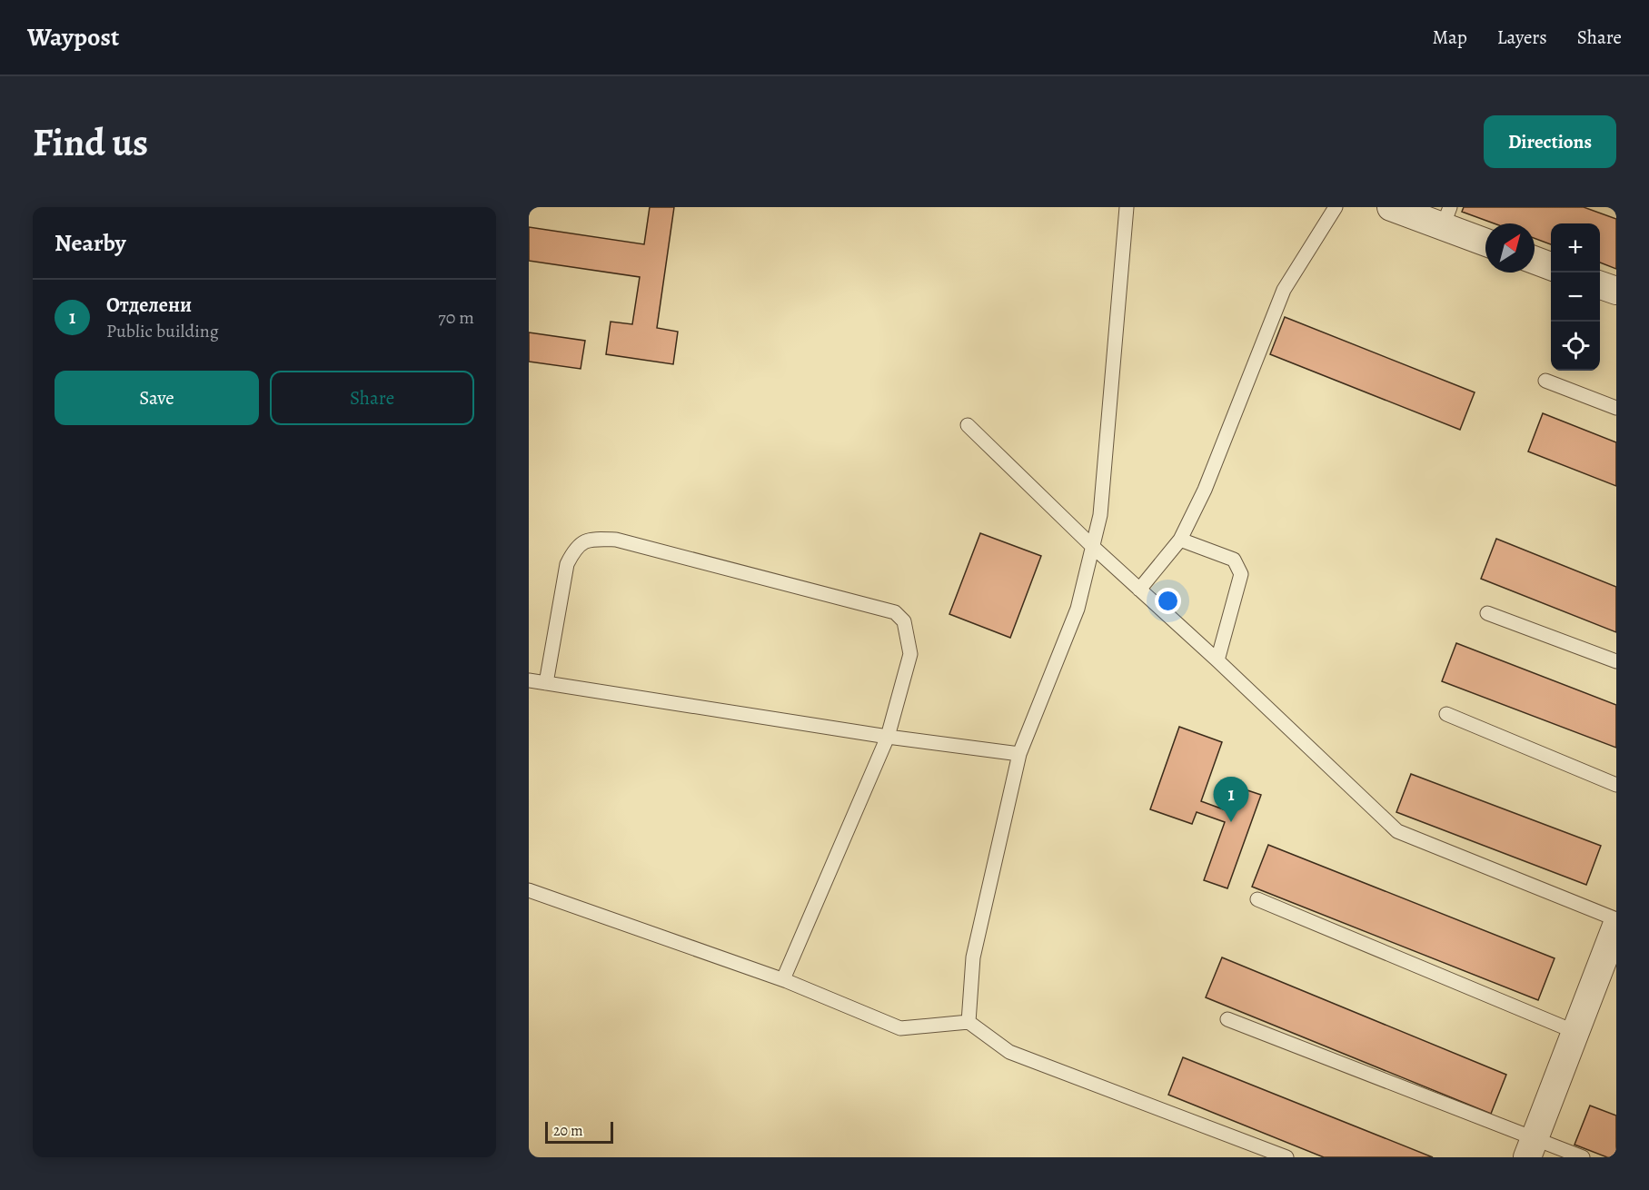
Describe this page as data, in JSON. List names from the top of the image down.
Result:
{
  "scale_bar": "20 m",
  "north": "top right",
  "page": {
    "header": "Waypost",
    "nav": ["Map", "Layers", "Share"],
    "buttons": [
      "Directions",
      ["Save", "Share"]
    ],
    "title": "Find us",
    "heading": "Nearby",
    "map_buttons": ["+", "−"],
    "list": [
      {
        "mark": "1",
        "name": "Отделени",
        "note": "Public building",
        "value": "70 m"
      }
    ],
    "pins": "1",
    "scale": "20 m"
  }
}
